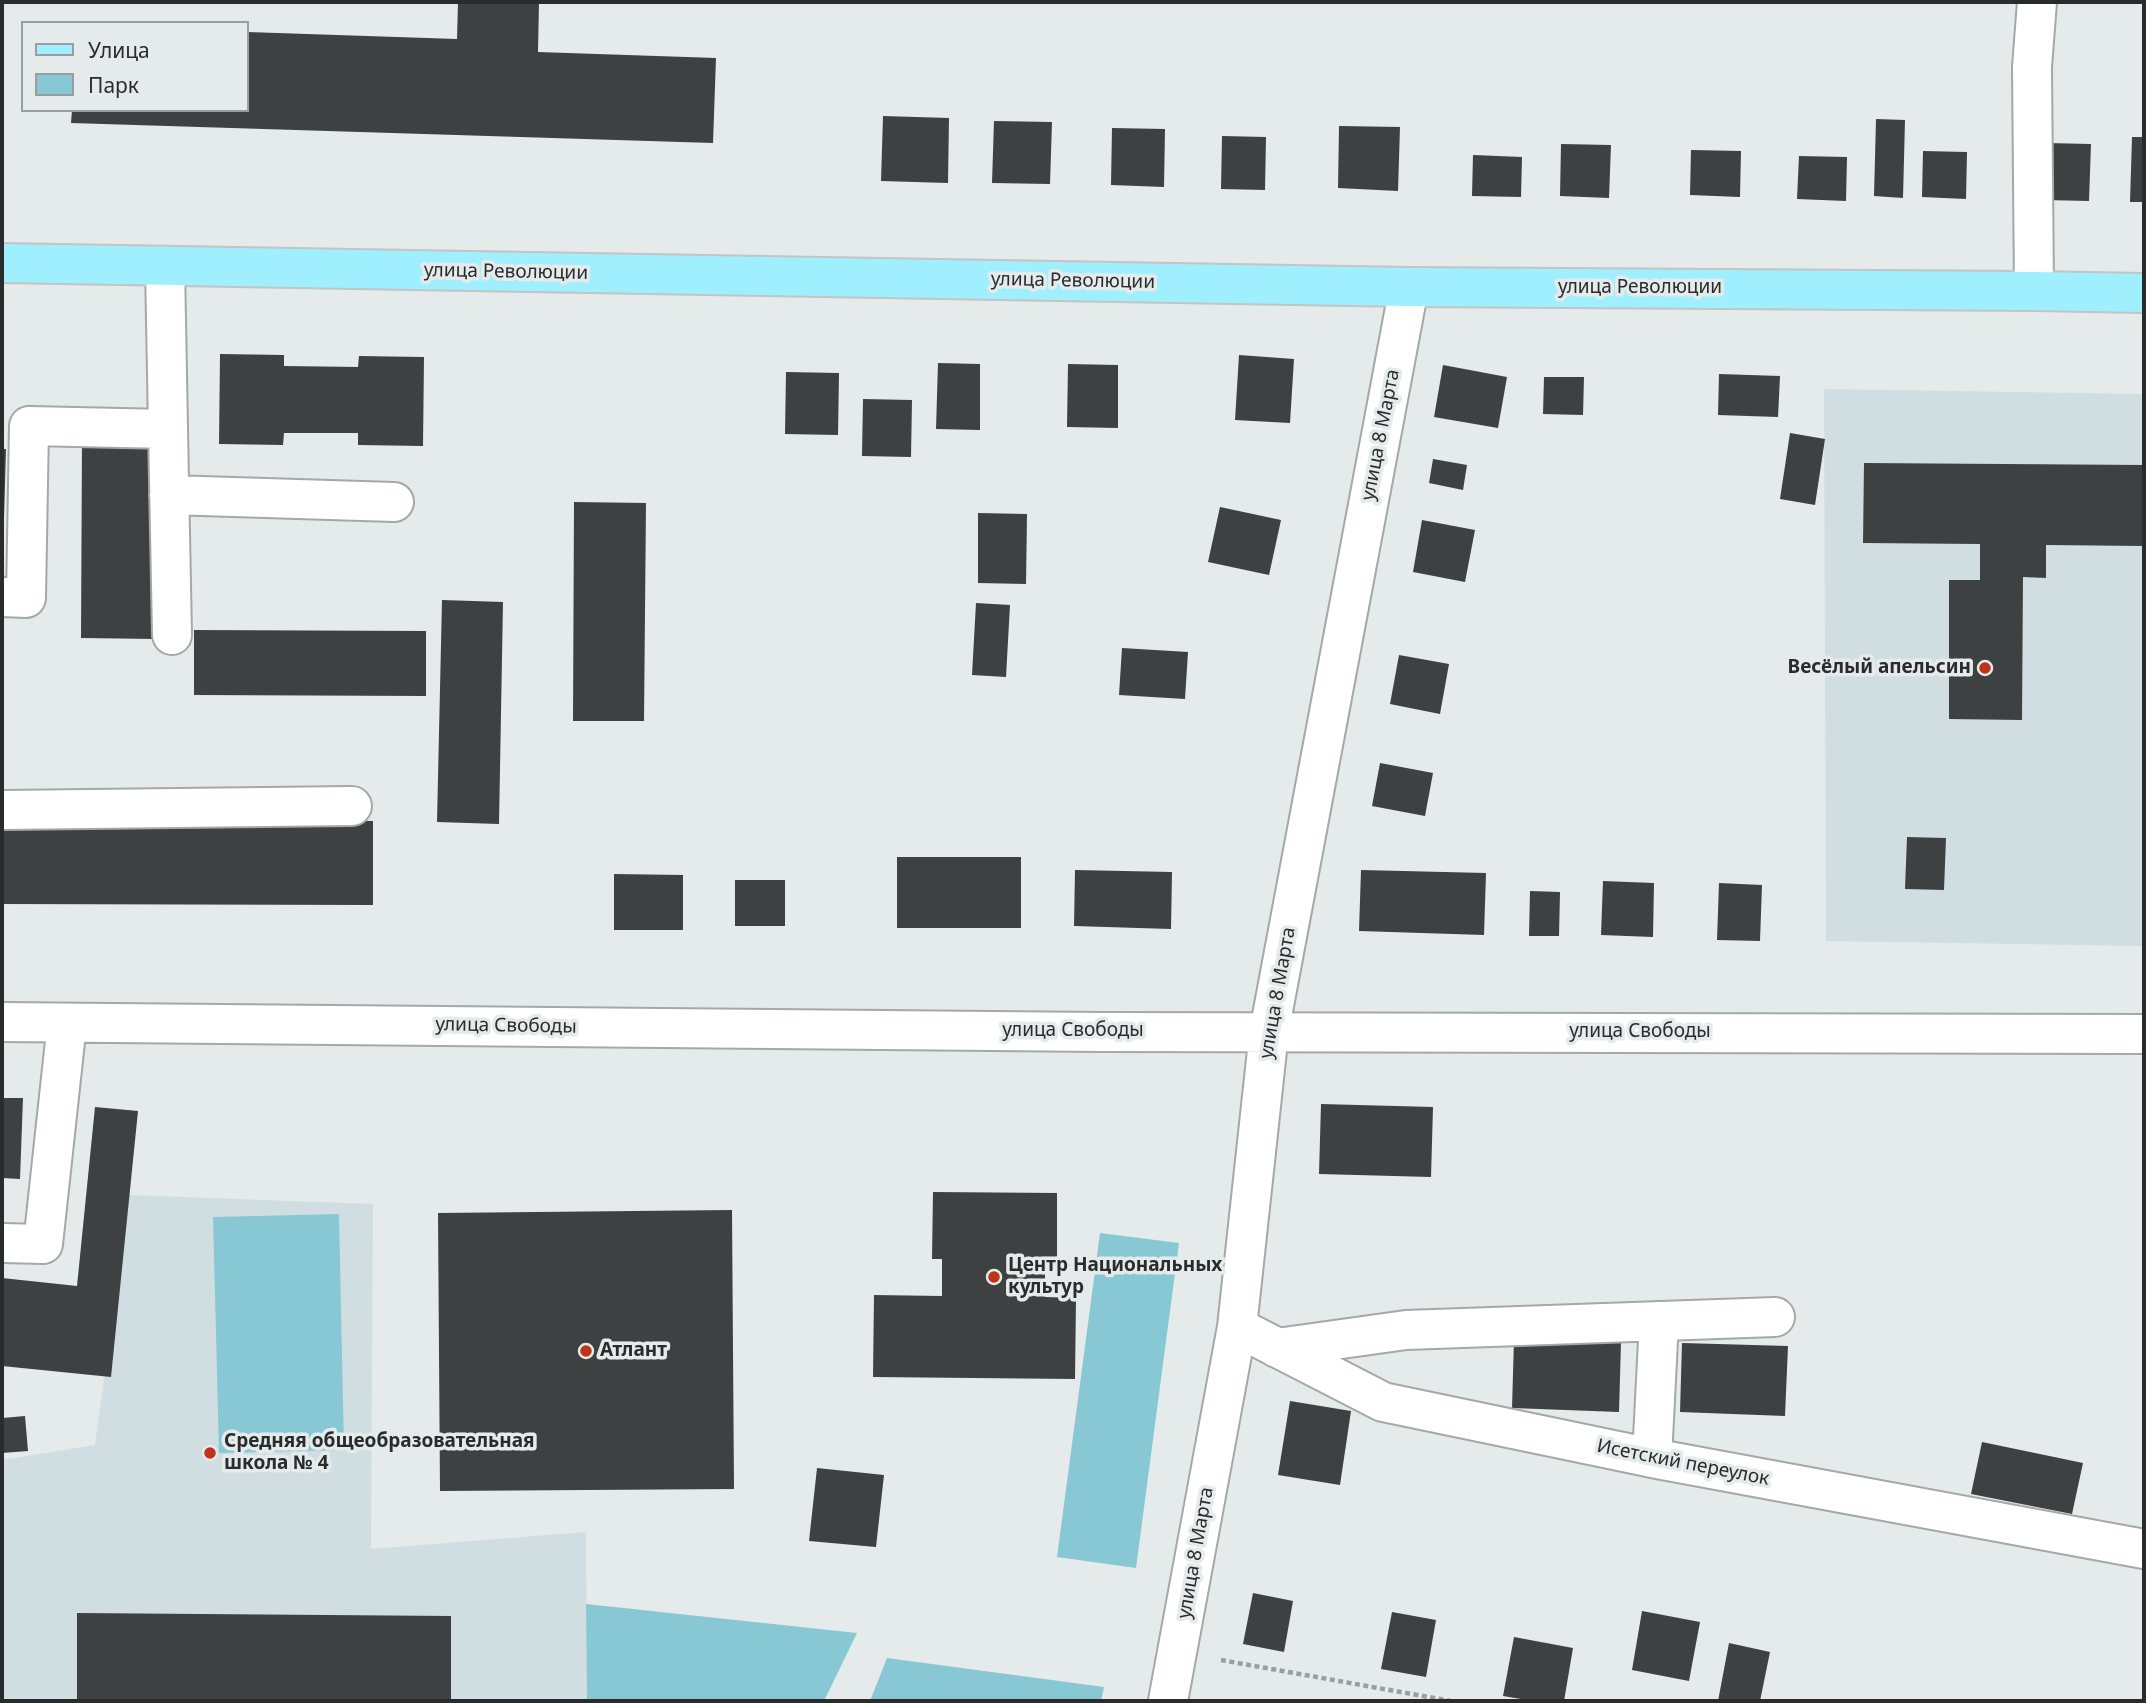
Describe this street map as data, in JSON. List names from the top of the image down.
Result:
{
  "streets": {
    "main road": ["улица Революции"],
    "street": ["улица 8 Марта", "улица Свободы", "Исетский переулок"]
  },
  "crossings": [
    ["улица Революции", "улица 8 Марта"],
    ["улица 8 Марта", "улица Свободы"],
    ["улица 8 Марта", "Исетский переулок"]
  ],
  "places": [
    "Весёлый апельсин",
    "Центр Национальных культур",
    "Атлант",
    "Средняя общеобразовательная школа № 4"
  ],
  "legend": ["Улица", "Парк"]
}
